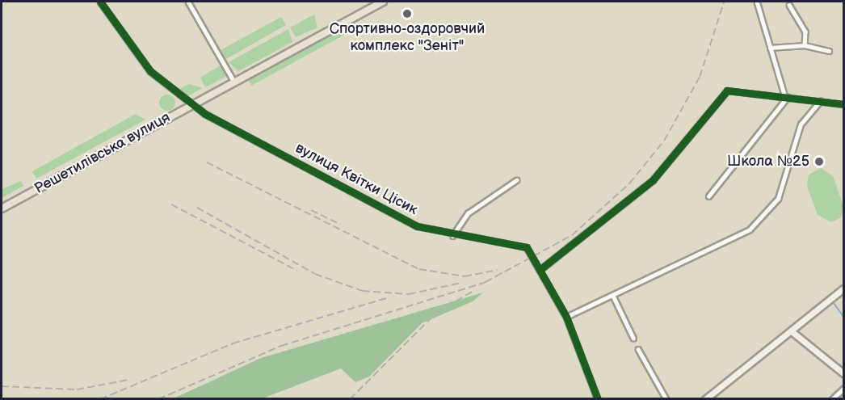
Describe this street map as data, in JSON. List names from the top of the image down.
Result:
{
  "streets": {
    "main road": ["Решетилівська вулиця"],
    "street": ["вулиця Квітки Цісик"]
  },
  "crossings": [
    ["Решетилівська вулиця", "вулиця Квітки Цісик"]
  ],
  "places": ["Спортивно-оздоровчий комплекс \"Зеніт\"", "Школа №25"]
}
